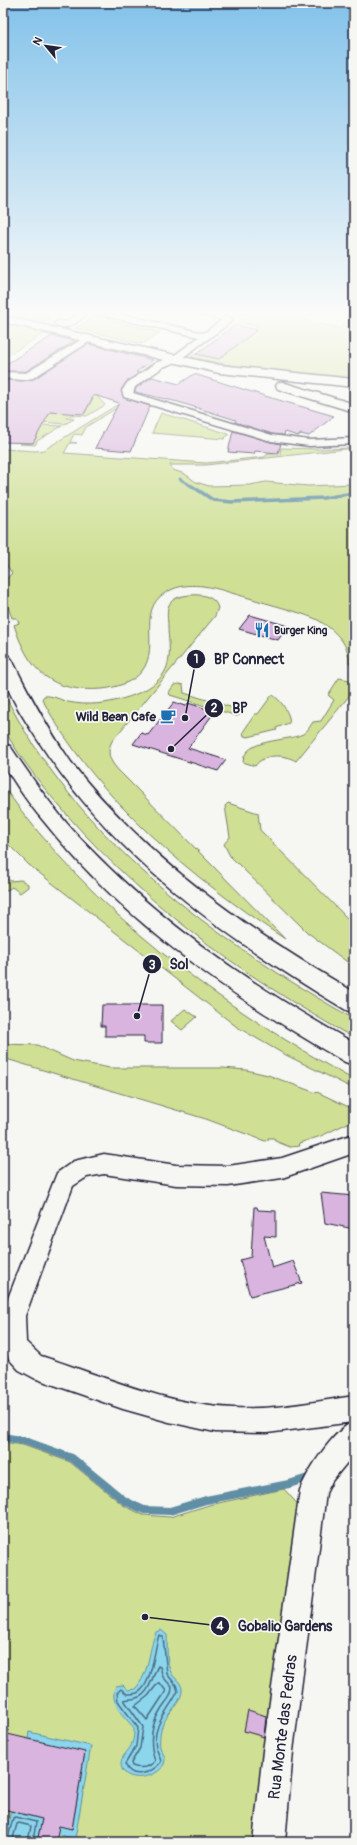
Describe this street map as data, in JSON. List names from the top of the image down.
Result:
{
  "streets": {
    "street": ["Rua Monte das Pedras"]
  },
  "places": {
    "restaurant": ["Burger King"],
    "cafe": ["Wild Bean Cafe"],
    "other": [
      "BP Connect",
      "BP",
      "Sol",
      "Gobalio Gardens"
    ]
  },
  "north": "top left"
}
